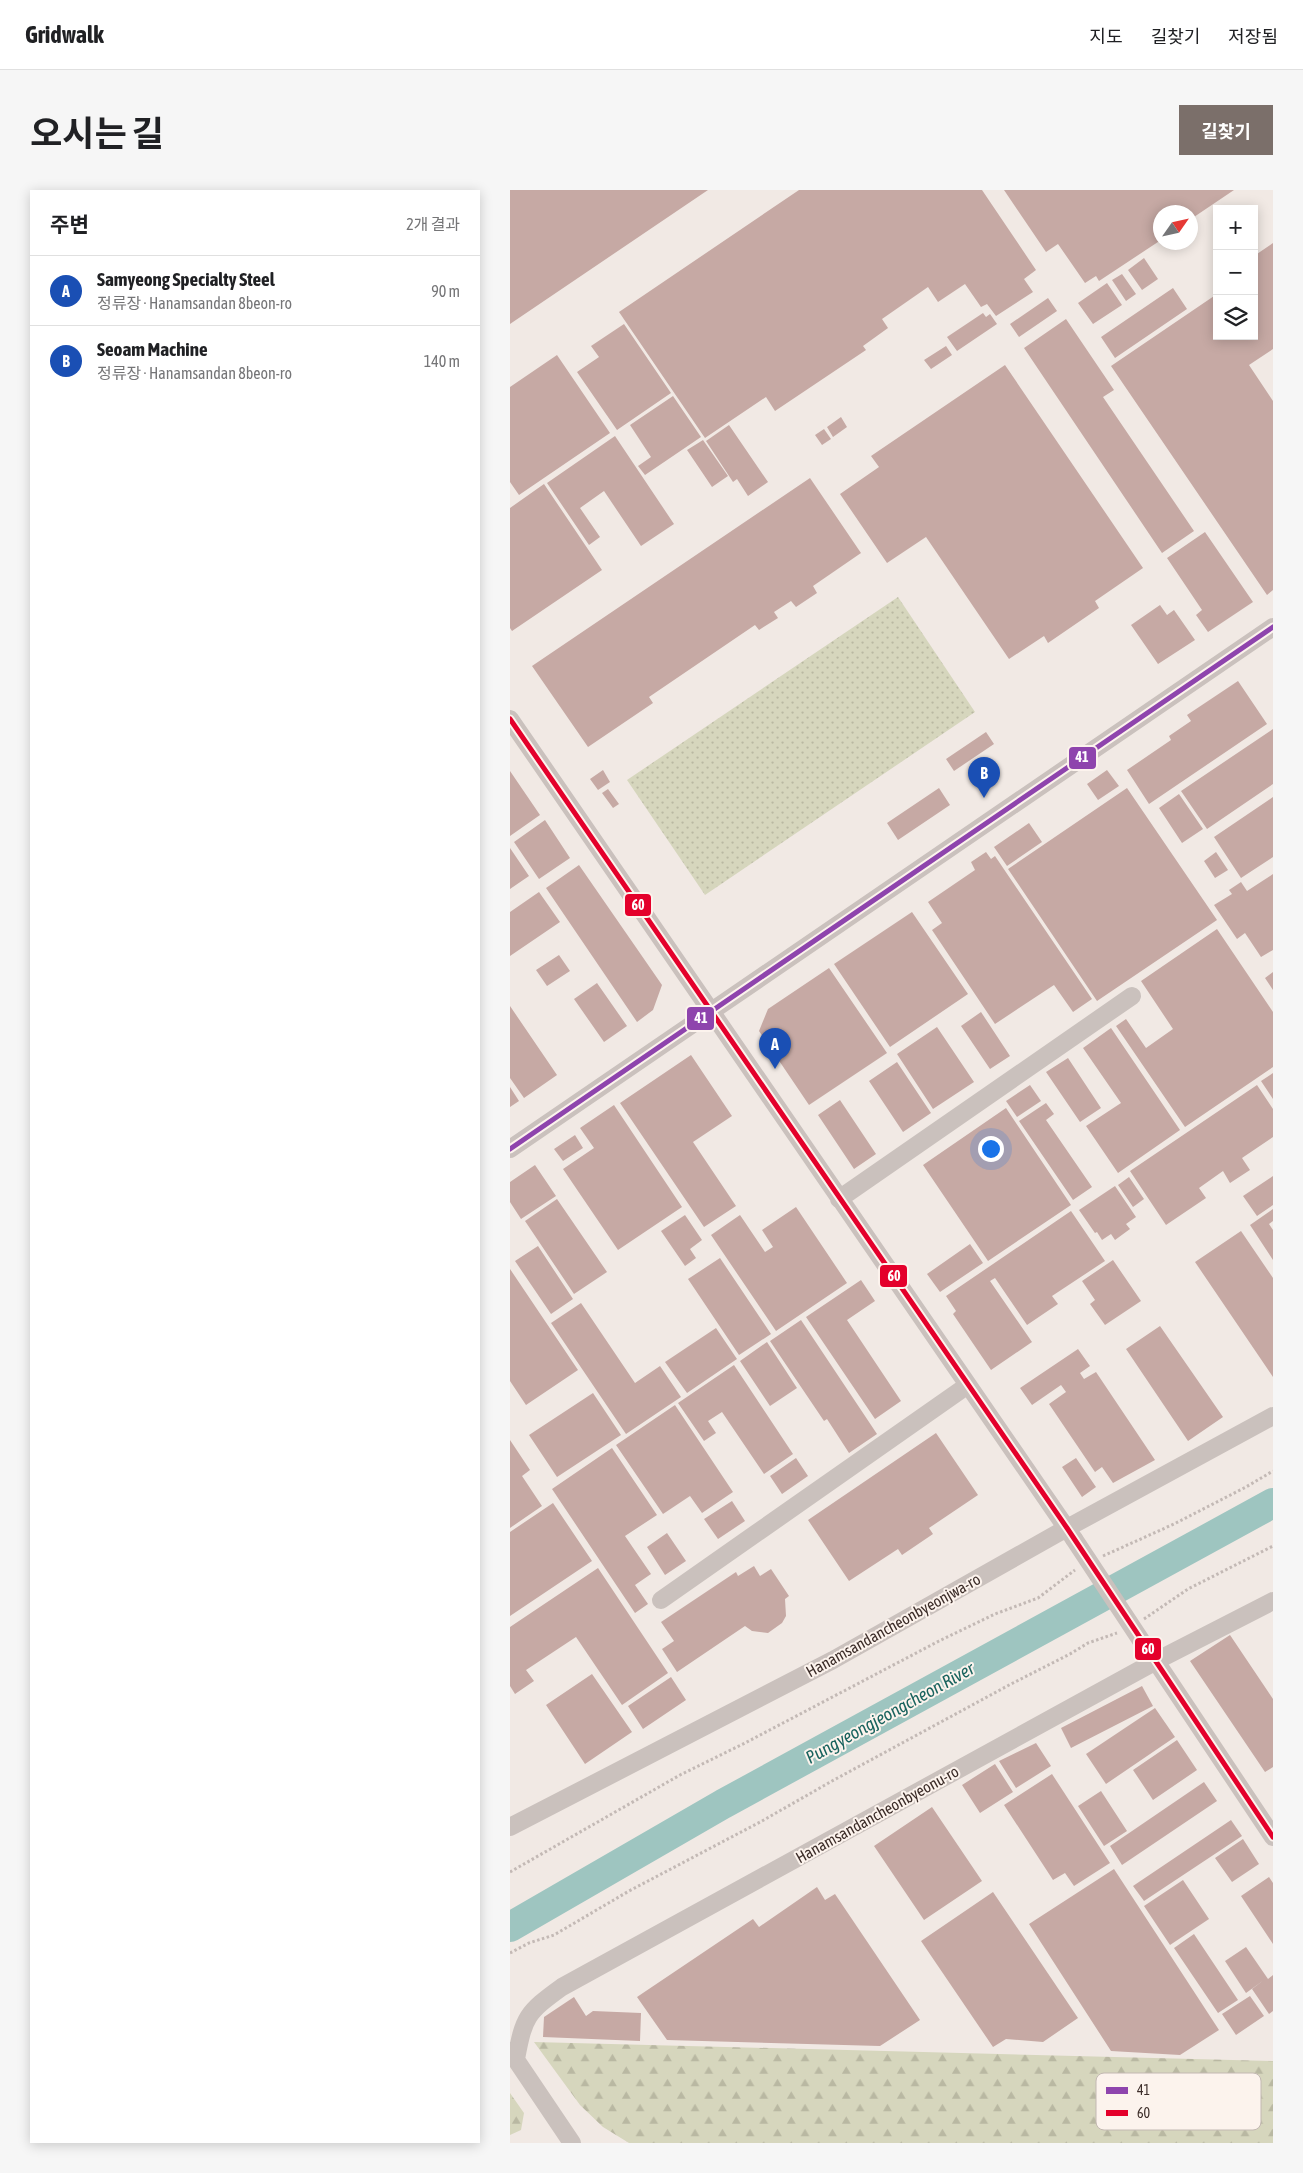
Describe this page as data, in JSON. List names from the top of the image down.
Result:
{
  "streets": {
    "street": ["Hanamsandancheonbyeonjwa-ro", "Hanamsandancheonbyeonu-ro"]
  },
  "water": ["Pungyeongjeongcheon River"],
  "lines": ["transit line 41", "transit line 60"],
  "legend": ["41", "60"],
  "north": "top right",
  "page": {
    "header": "Gridwalk",
    "nav": ["지도", "길찾기", "저장됨"],
    "title": "오시는 길",
    "buttons": "길찾기",
    "heading": ["주변", "2개 결과"],
    "map_buttons": ["+", "−"],
    "list": [
      {
        "mark": "A",
        "name": "Samyeong Specialty Steel",
        "note": "정류장 · Hanamsandan 8beon-ro",
        "value": "90 m"
      },
      {
        "mark": "B",
        "name": "Seoam Machine",
        "note": "정류장 · Hanamsandan 8beon-ro",
        "value": "140 m"
      }
    ],
    "pins": ["B", "A"]
  }
}
